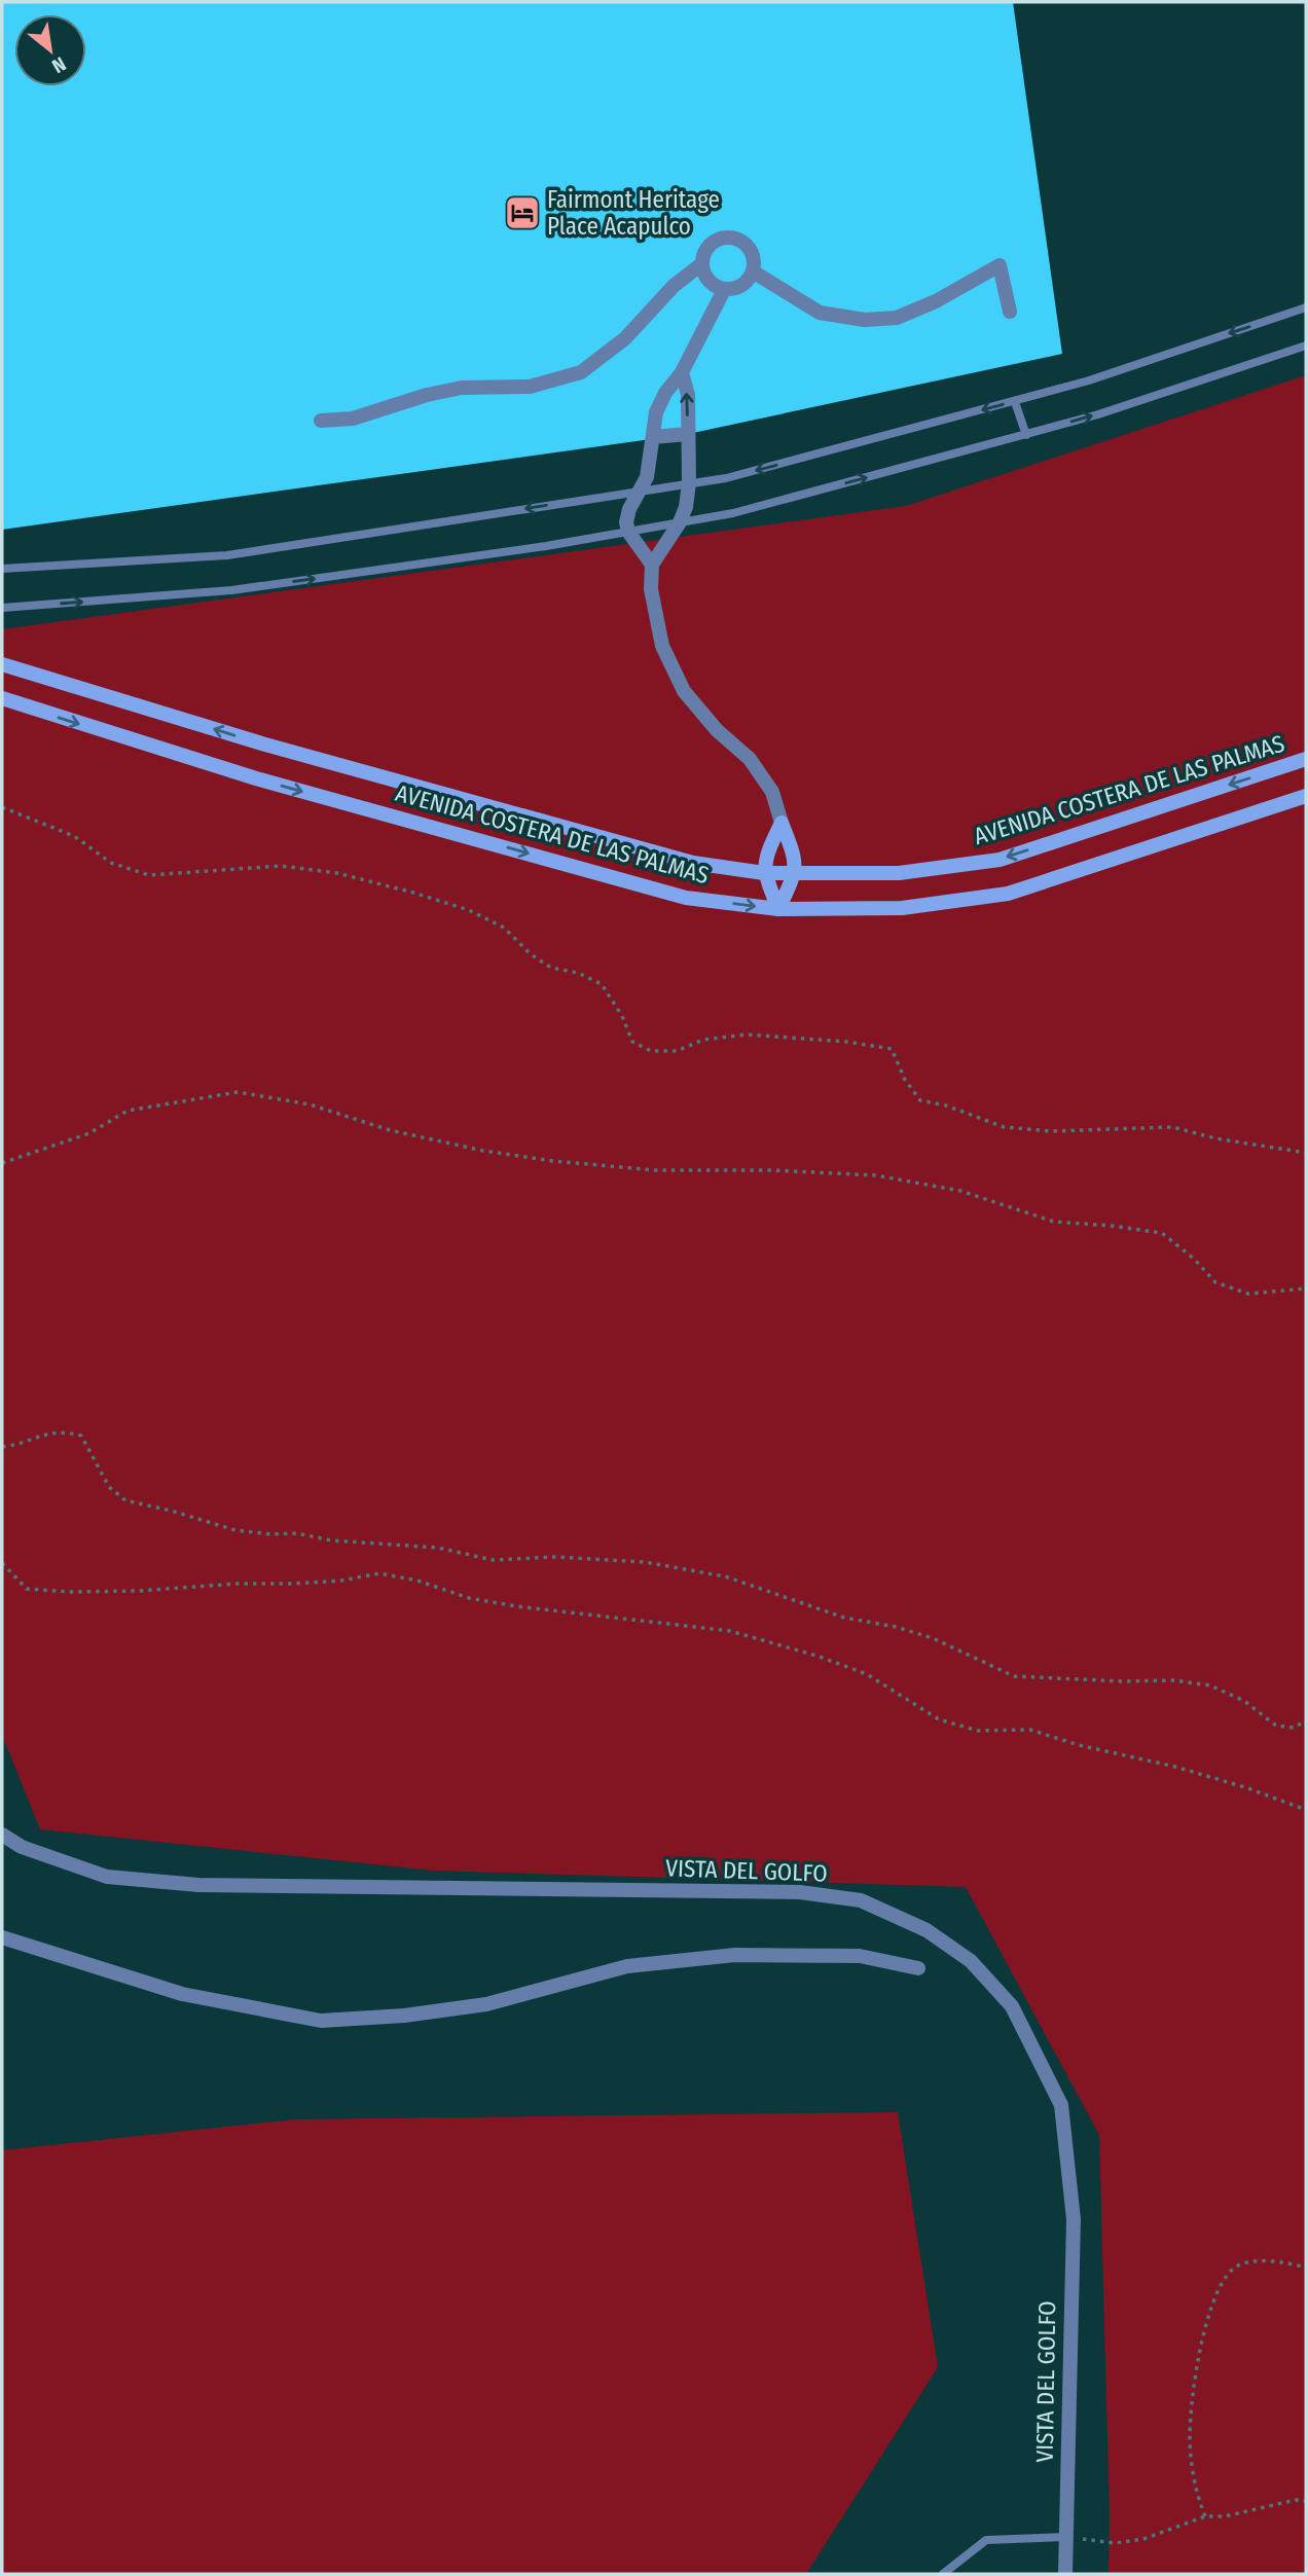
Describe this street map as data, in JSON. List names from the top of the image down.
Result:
{
  "streets": {
    "main road": ["AVENIDA COSTERA DE LAS PALMAS"],
    "street": ["VISTA DEL GOLFO"]
  },
  "places": {
    "hotel": ["Fairmont Heritage Place Acapulco"]
  },
  "north": "bottom right"
}
